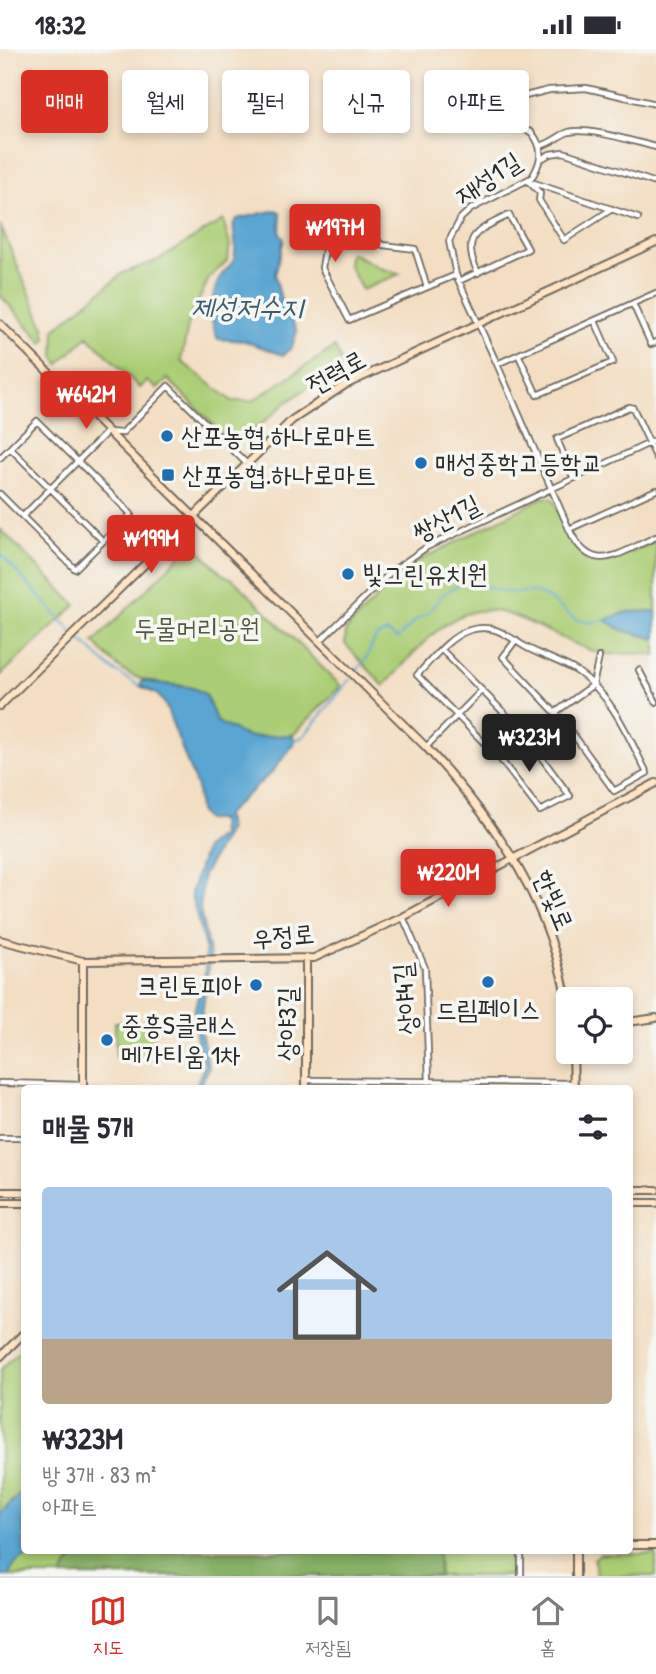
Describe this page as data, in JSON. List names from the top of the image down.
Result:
{
  "streets": {
    "street": [
      "재성1길",
      "전력로",
      "쌍산1길",
      "한빛로",
      "우정로",
      "상야4길",
      "상야3길"
    ]
  },
  "crossings": [
    ["재성1길", "전력로"],
    ["재성1길", "쌍산1길"],
    ["쌍산1길", "한빛로"],
    ["한빛로", "우정로"],
    ["우정로", "상야4길"],
    ["우정로", "상야3길"]
  ],
  "water": ["제성저수지"],
  "parks": ["두물머리공원"],
  "places": {
    "other": [
      "산포농협 하나로마트",
      "매성중학고등학교",
      "빛그린유치원",
      "드림페이스",
      "크린토피아",
      "중흥S클래스 메가티움 1차"
    ],
    "transit": ["산포농협.하나로마트"]
  },
  "page": {
    "status": "18:32",
    "chip": [
      "매매",
      "월세",
      "필터",
      "신규",
      "아파트"
    ],
    "price": [
      "₩197M",
      "₩642M",
      "₩199M",
      "₩323M",
      "₩220M"
    ],
    "heading": "매물 5개",
    "list": [
      {
        "name": "₩323M",
        "note": "방 3개 · 83 m² · 아파트"
      }
    ],
    "tabs": ["지도", "저장됨", "홈"]
  }
}
